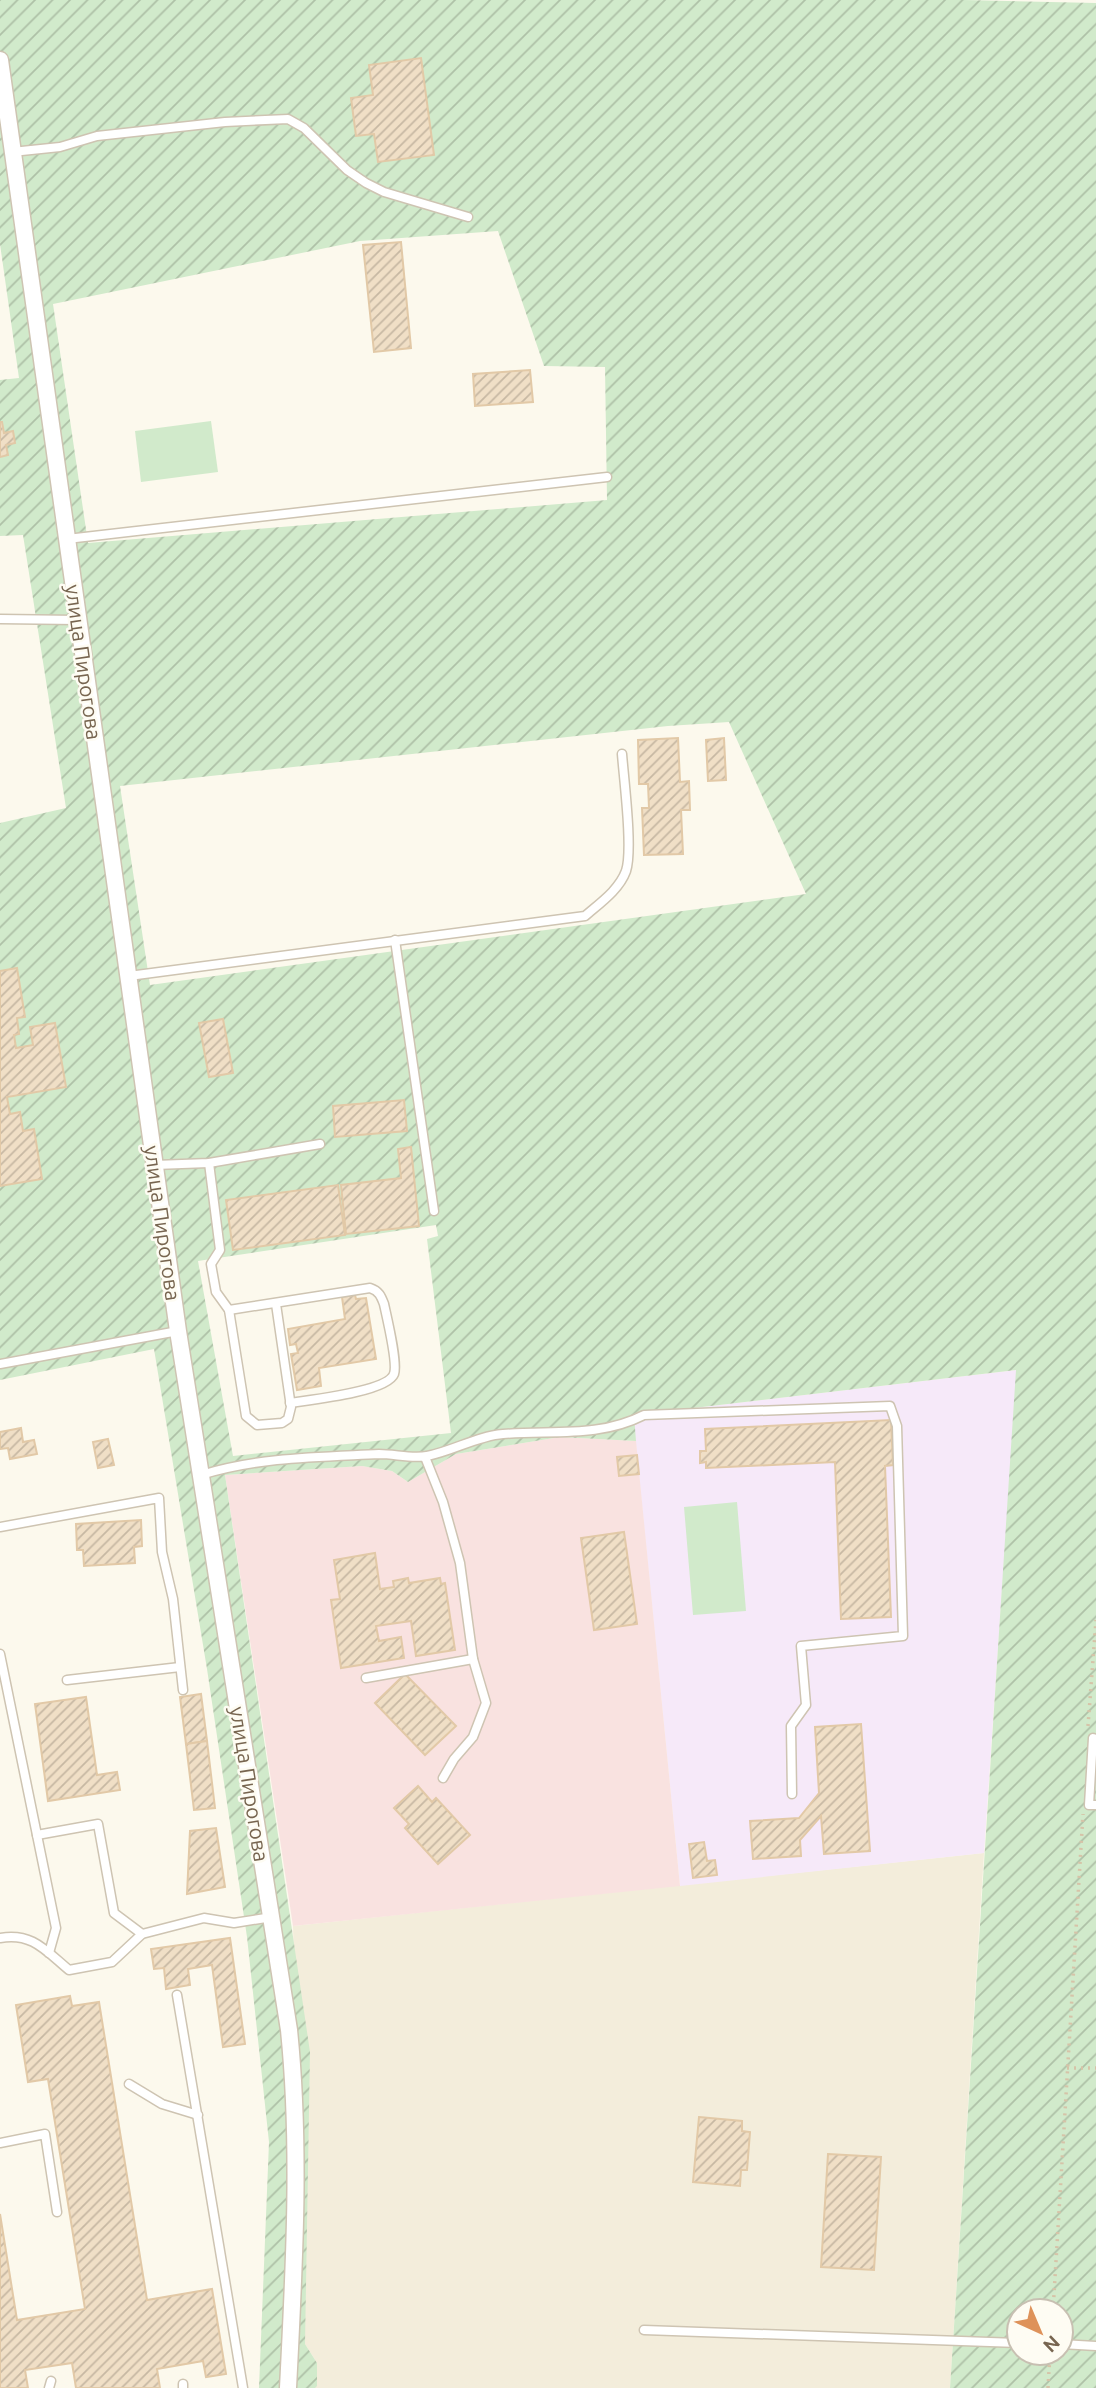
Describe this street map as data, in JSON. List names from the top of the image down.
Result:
{
  "streets": {
    "street": ["улица Пирогова"]
  },
  "north": "bottom right"
}
